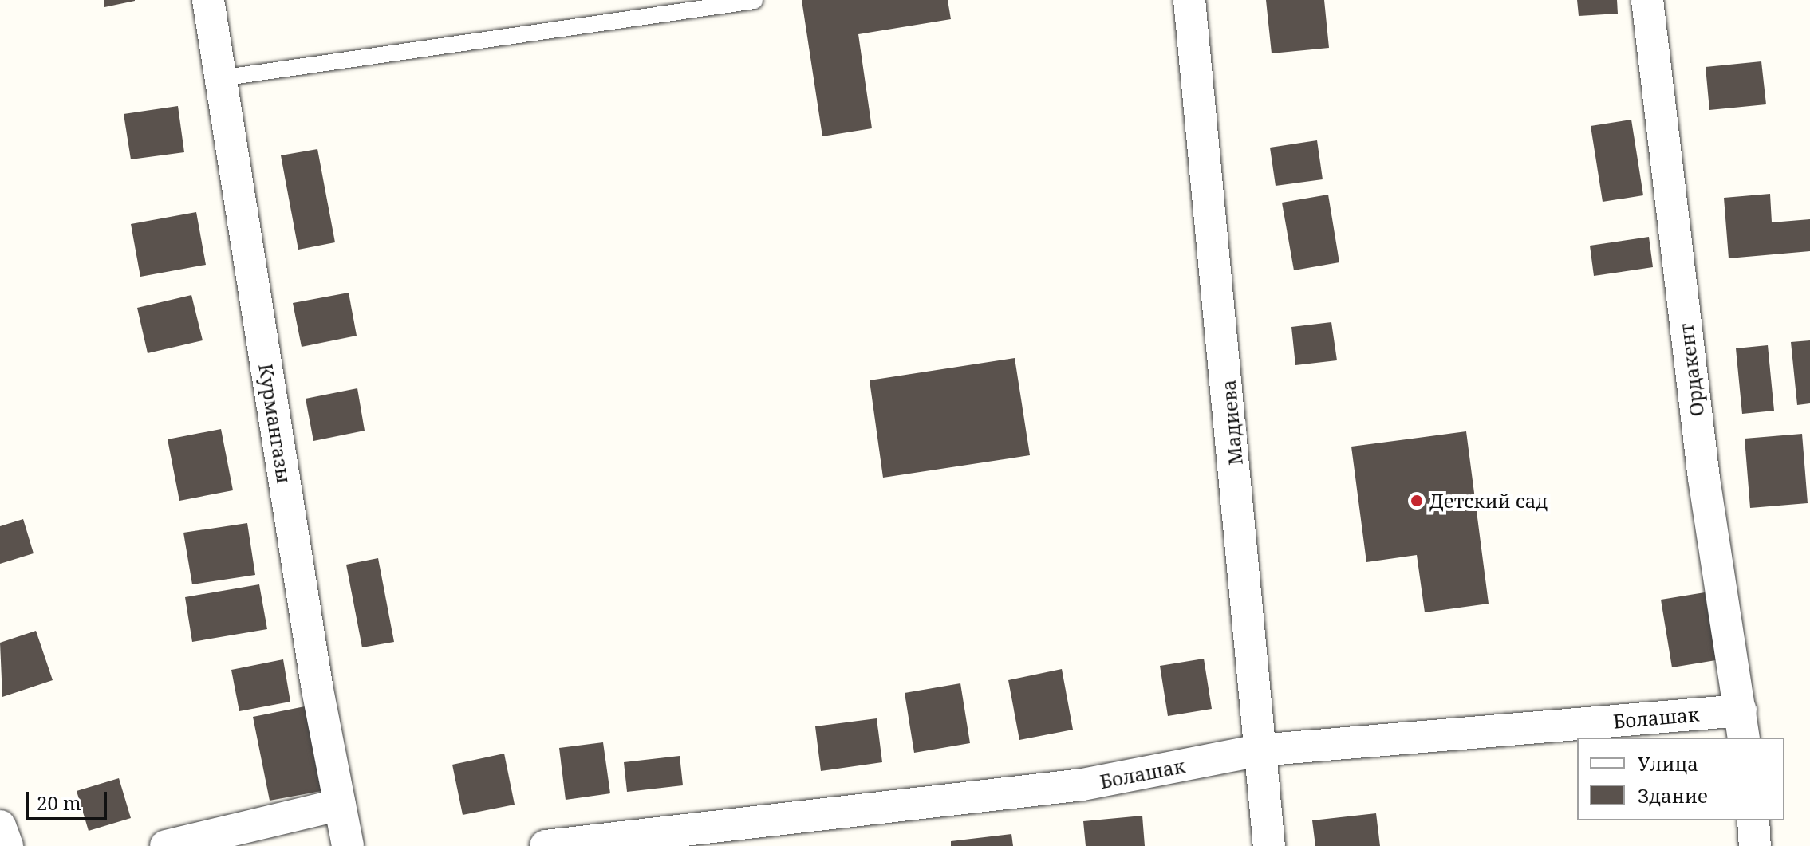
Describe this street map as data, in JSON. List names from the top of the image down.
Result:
{
  "streets": {
    "street": [
      "Ордакент",
      "Мадиева",
      "Курмангазы",
      "Болашак"
    ]
  },
  "crossings": [
    ["Ордакент", "Болашак"],
    ["Мадиева", "Болашак"]
  ],
  "places": ["Детский сад"],
  "legend": ["Улица", "Здание"],
  "scale_bar": "20 m"
}
